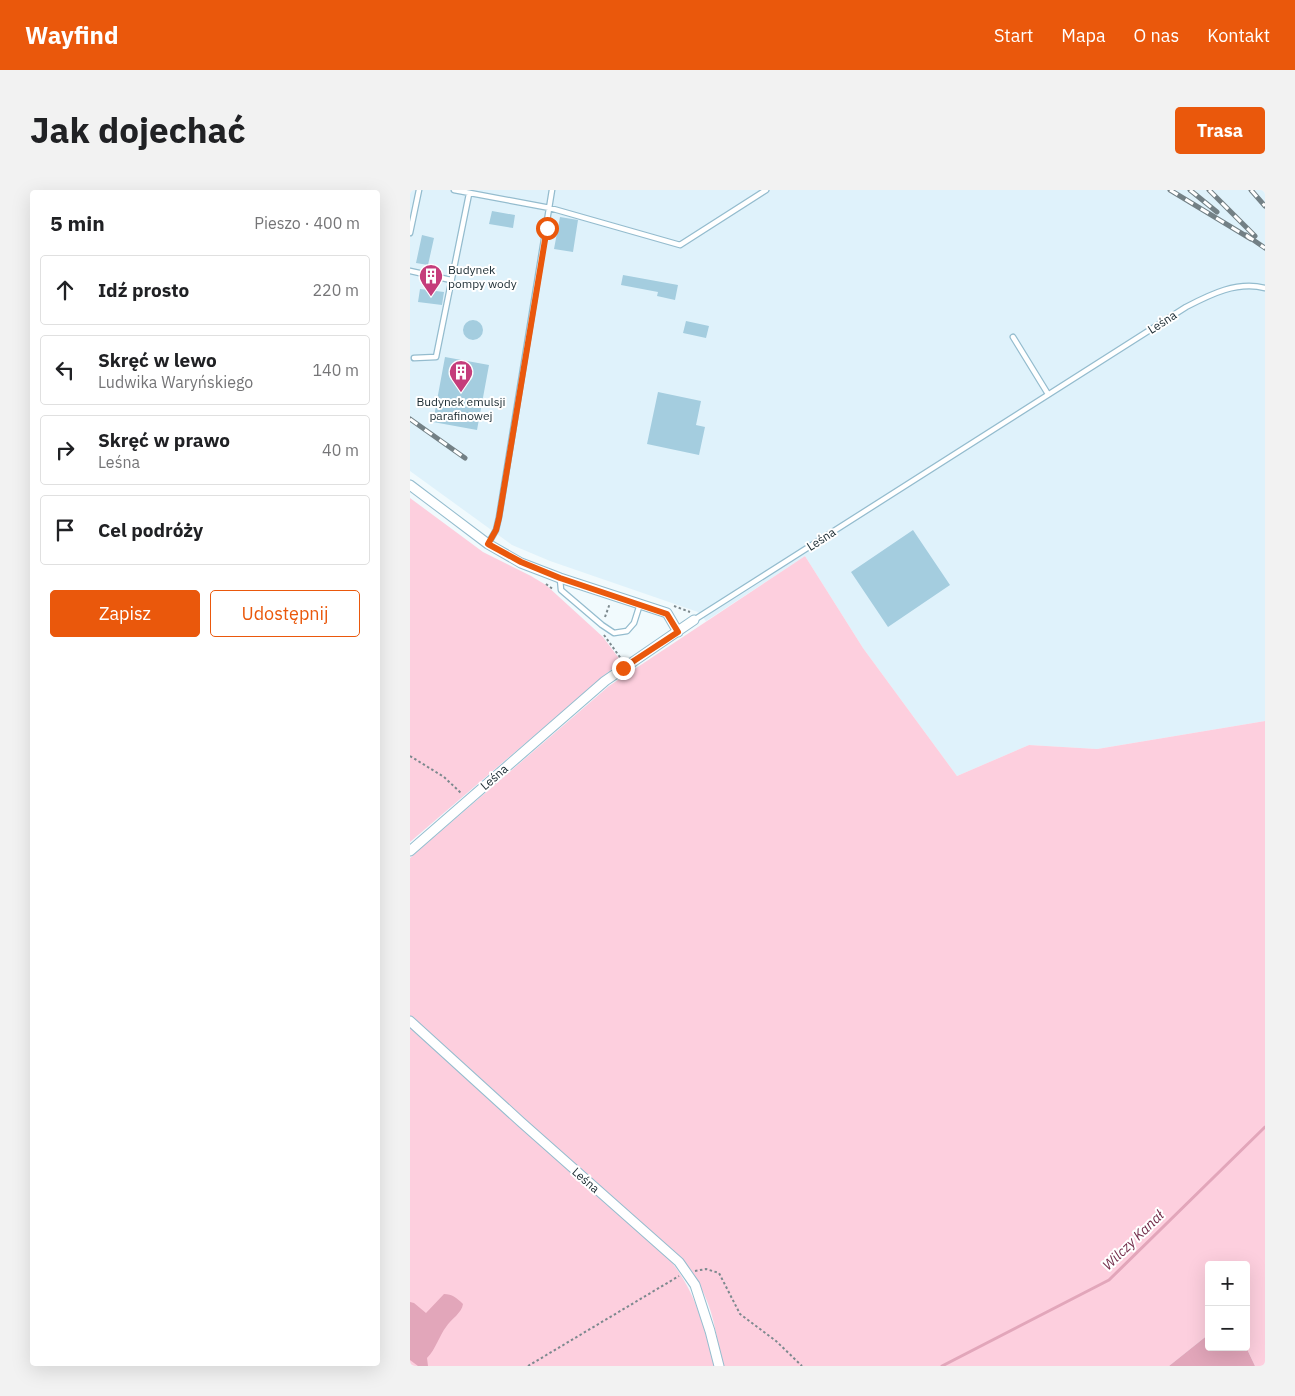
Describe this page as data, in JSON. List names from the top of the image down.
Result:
{
  "streets": {
    "street": ["Leśna"]
  },
  "water": ["Wilczy Kanał"],
  "places": {
    "building": ["Budynek pompy wody", "Budynek emulsji parafinowej"]
  },
  "page": {
    "header": "Wayfind",
    "nav": [
      "Start",
      "Mapa",
      "O nas",
      "Kontakt"
    ],
    "title": "Jak dojechać",
    "buttons": [
      "Trasa",
      ["Zapisz", "Udostępnij"]
    ],
    "heading": ["5 min", "Pieszo · 400 m"],
    "list": [
      ["Idź prosto", "220 m"],
      ["Skręć w lewo", "Ludwika Waryńskiego", "140 m"],
      ["Skręć w prawo", "Leśna", "40 m"],
      "Cel podróży"
    ],
    "map_buttons": ["+", "−"]
  }
}
